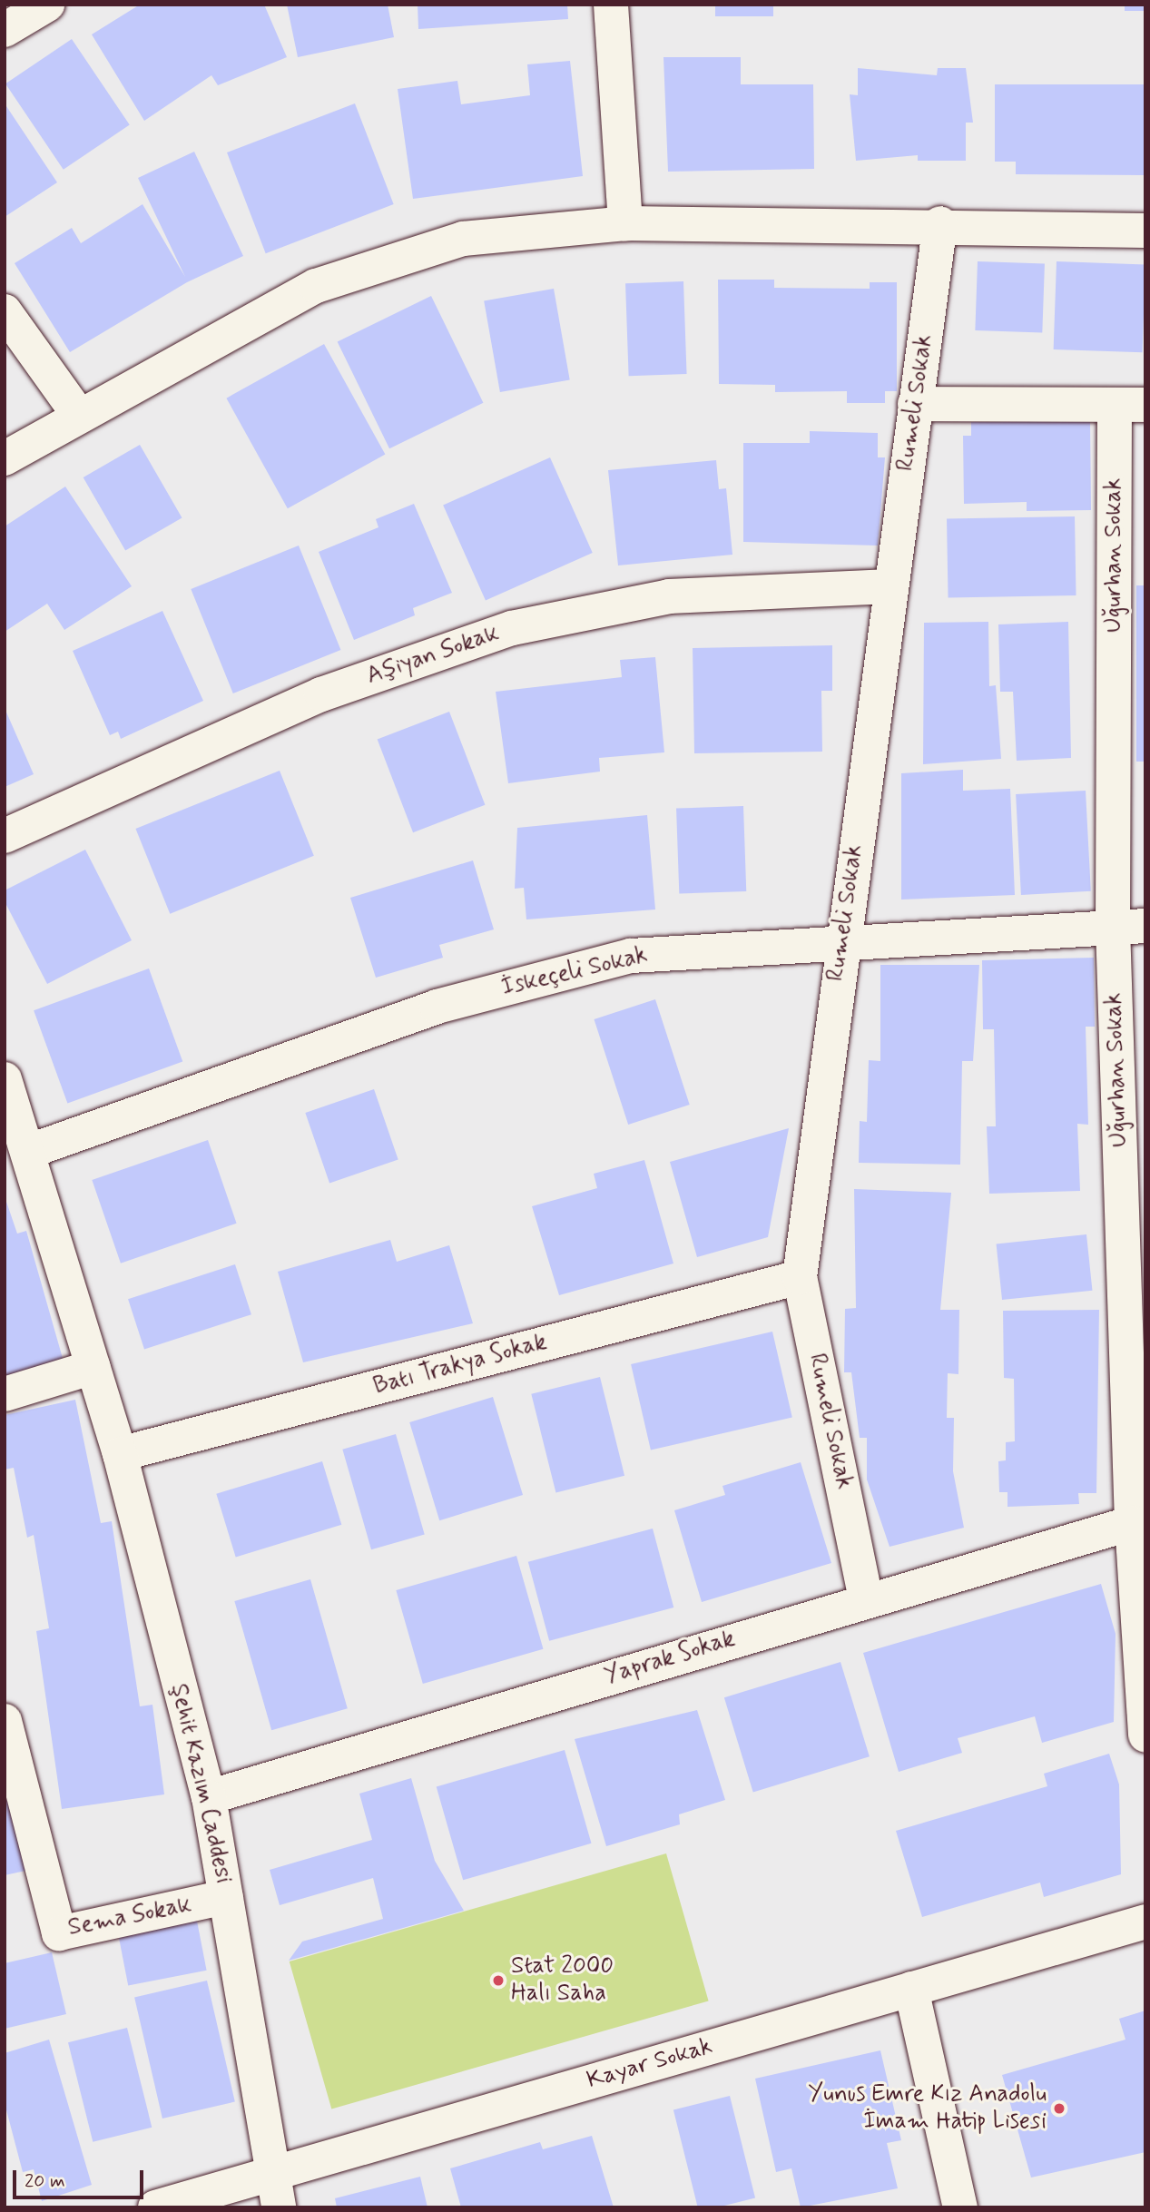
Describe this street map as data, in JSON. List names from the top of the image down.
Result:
{
  "streets": {
    "street": [
      "Rumeli Sokak",
      "Uğurhan Sokak",
      "Aşiyan Sokak",
      "İskeçeli Sokak",
      "Batı Trakya Sokak",
      "Yaprak Sokak",
      "Şehit Kazım Caddesi",
      "Sema Sokak",
      "Kayar Sokak"
    ]
  },
  "crossings": [
    ["Rumeli Sokak", "Aşiyan Sokak"],
    ["Rumeli Sokak", "İskeçeli Sokak"],
    ["Rumeli Sokak", "Batı Trakya Sokak"],
    ["Rumeli Sokak", "Yaprak Sokak"],
    ["Uğurhan Sokak", "İskeçeli Sokak"],
    ["Uğurhan Sokak", "Yaprak Sokak"],
    ["İskeçeli Sokak", "Şehit Kazım Caddesi"],
    ["Batı Trakya Sokak", "Şehit Kazım Caddesi"],
    ["Yaprak Sokak", "Şehit Kazım Caddesi"],
    ["Şehit Kazım Caddesi", "Sema Sokak"],
    ["Şehit Kazım Caddesi", "Kayar Sokak"]
  ],
  "places": ["Stat 2000 Halı Saha", "Yunus Emre Kız Anadolu İmam Hatip Lisesi"],
  "scale_bar": "20 m"
}
